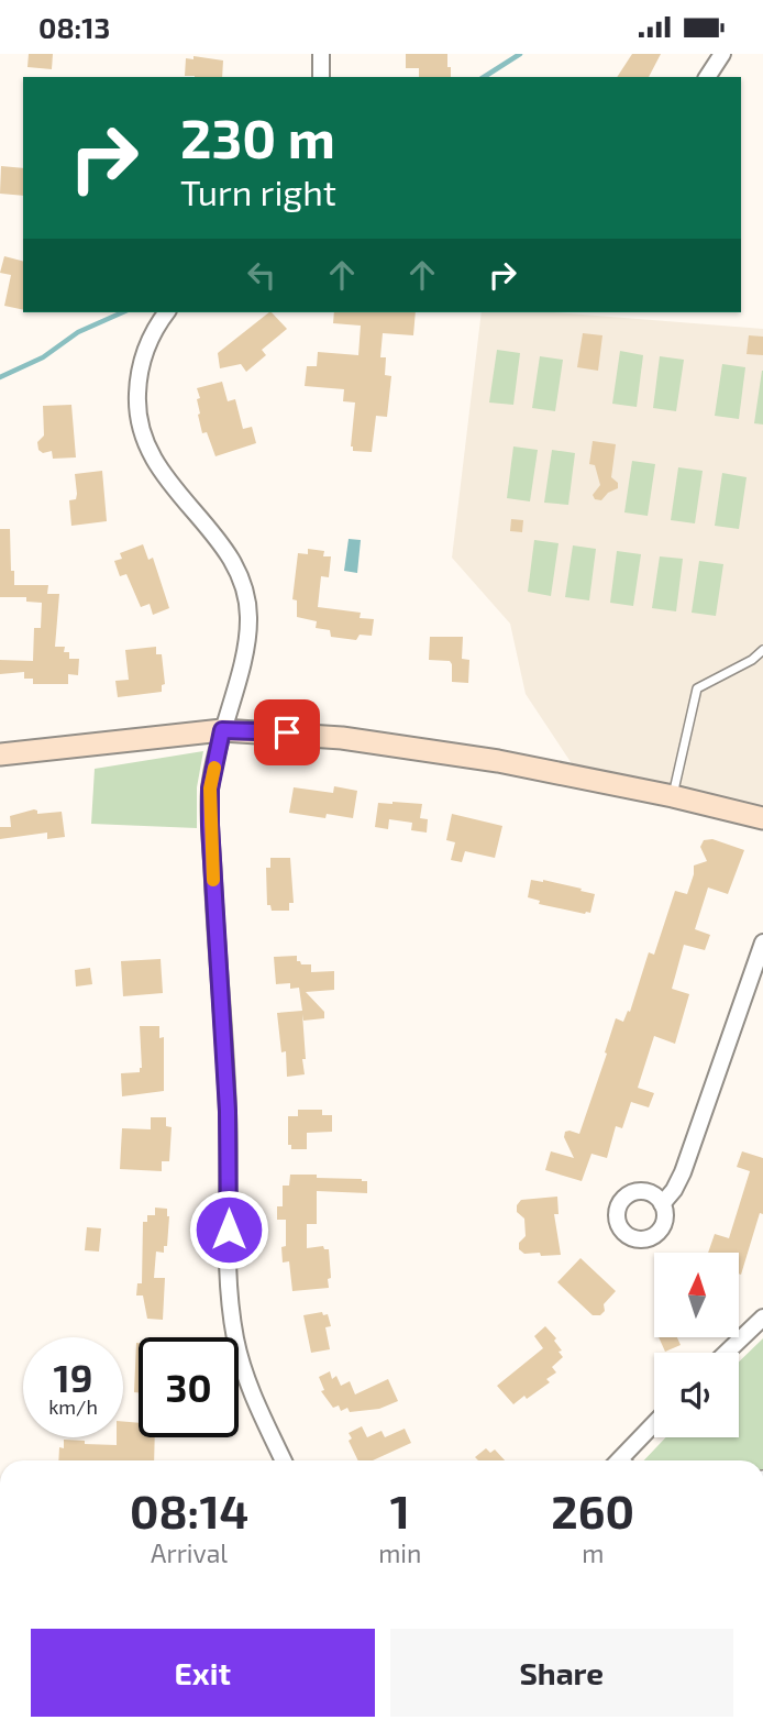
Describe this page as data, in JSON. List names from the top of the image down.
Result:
{
  "north": "top",
  "page": {
    "status": "08:13",
    "turn": ["230 m", "Turn right"],
    "speed": "19 km/h",
    "limit": "30",
    "eta": [
      "08:14",
      "Arrival",
      "1",
      "min",
      "260",
      "m"
    ],
    "buttons": ["Exit", "Share"]
  }
}
